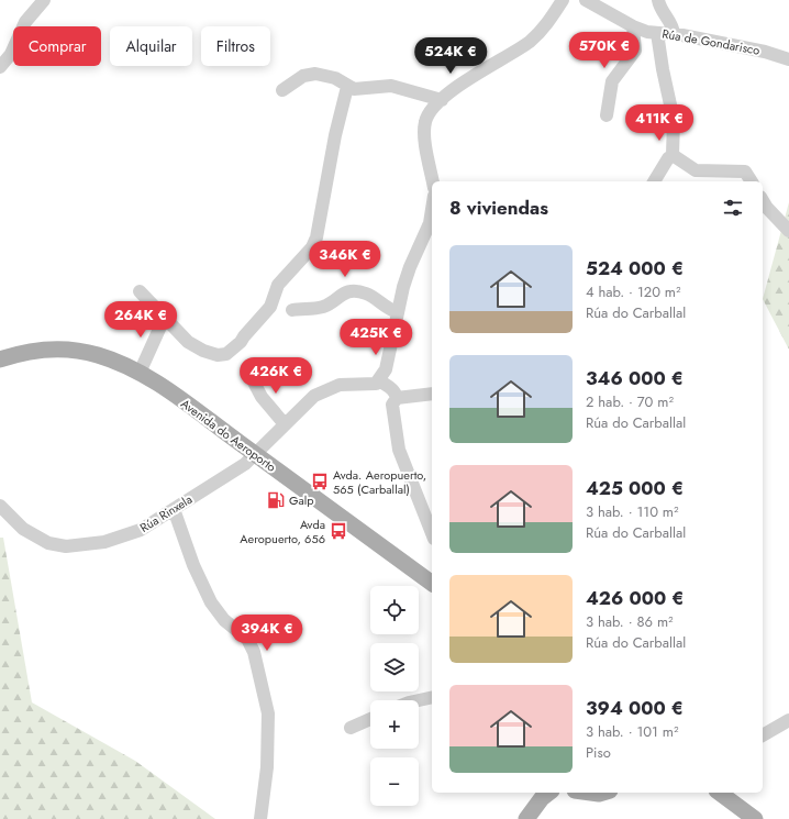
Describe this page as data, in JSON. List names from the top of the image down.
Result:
{
  "streets": {
    "main road": ["Avenida do Aeroporto"],
    "street": ["Rúa de Gondarisco", "Rúa Rinxela"]
  },
  "crossings": [
    ["Avenida do Aeroporto", "Rúa Rinxela"]
  ],
  "places": {
    "bus stop": ["Avda. Aeropuerto, 565 (Carballal)", "Avda Aeropuerto, 656"],
    "fuel station": ["Galp"]
  },
  "page": {
    "chip": ["Comprar", "Alquilar", "Filtros"],
    "price": [
      "570K €",
      "524K €",
      "411K €",
      "346K €",
      "264K €",
      "425K €",
      "426K €",
      "394K €"
    ],
    "heading": "8 viviendas",
    "list": [
      {
        "name": "524 000 €",
        "note": "4 hab. · 120 m² · Rúa do Carballal"
      },
      {
        "name": "346 000 €",
        "note": "2 hab. · 70 m² · Rúa do Carballal"
      },
      {
        "name": "425 000 €",
        "note": "3 hab. · 110 m² · Rúa do Carballal"
      },
      {
        "name": "426 000 €",
        "note": "3 hab. · 86 m² · Rúa do Carballal"
      },
      {
        "name": "394 000 €",
        "note": "3 hab. · 101 m² · Piso"
      }
    ],
    "map_buttons": ["+", "−"]
  }
}
